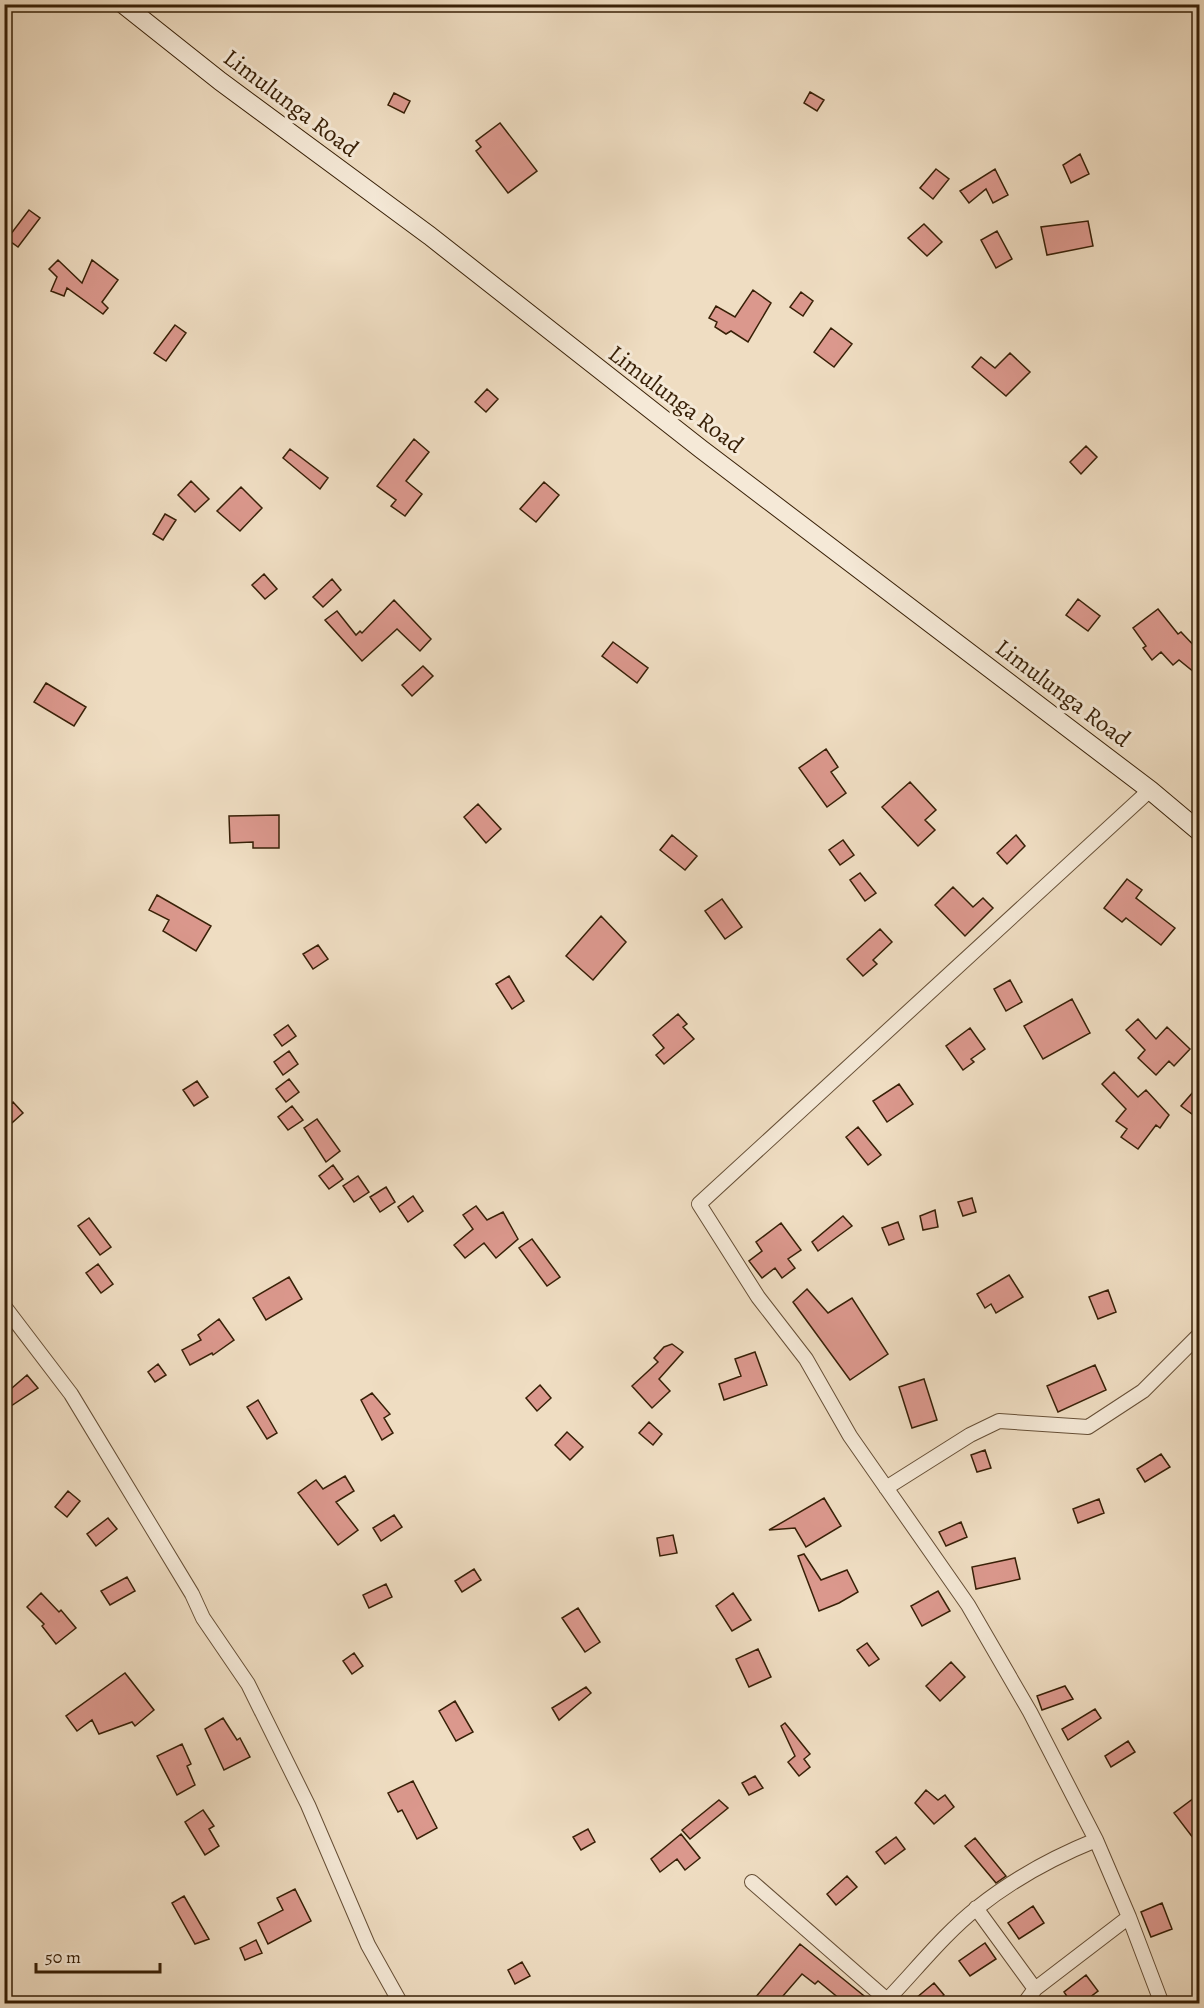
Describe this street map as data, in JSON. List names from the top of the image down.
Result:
{
  "streets": {
    "main road": ["Limulunga Road"]
  },
  "scale_bar": "50 m"
}
